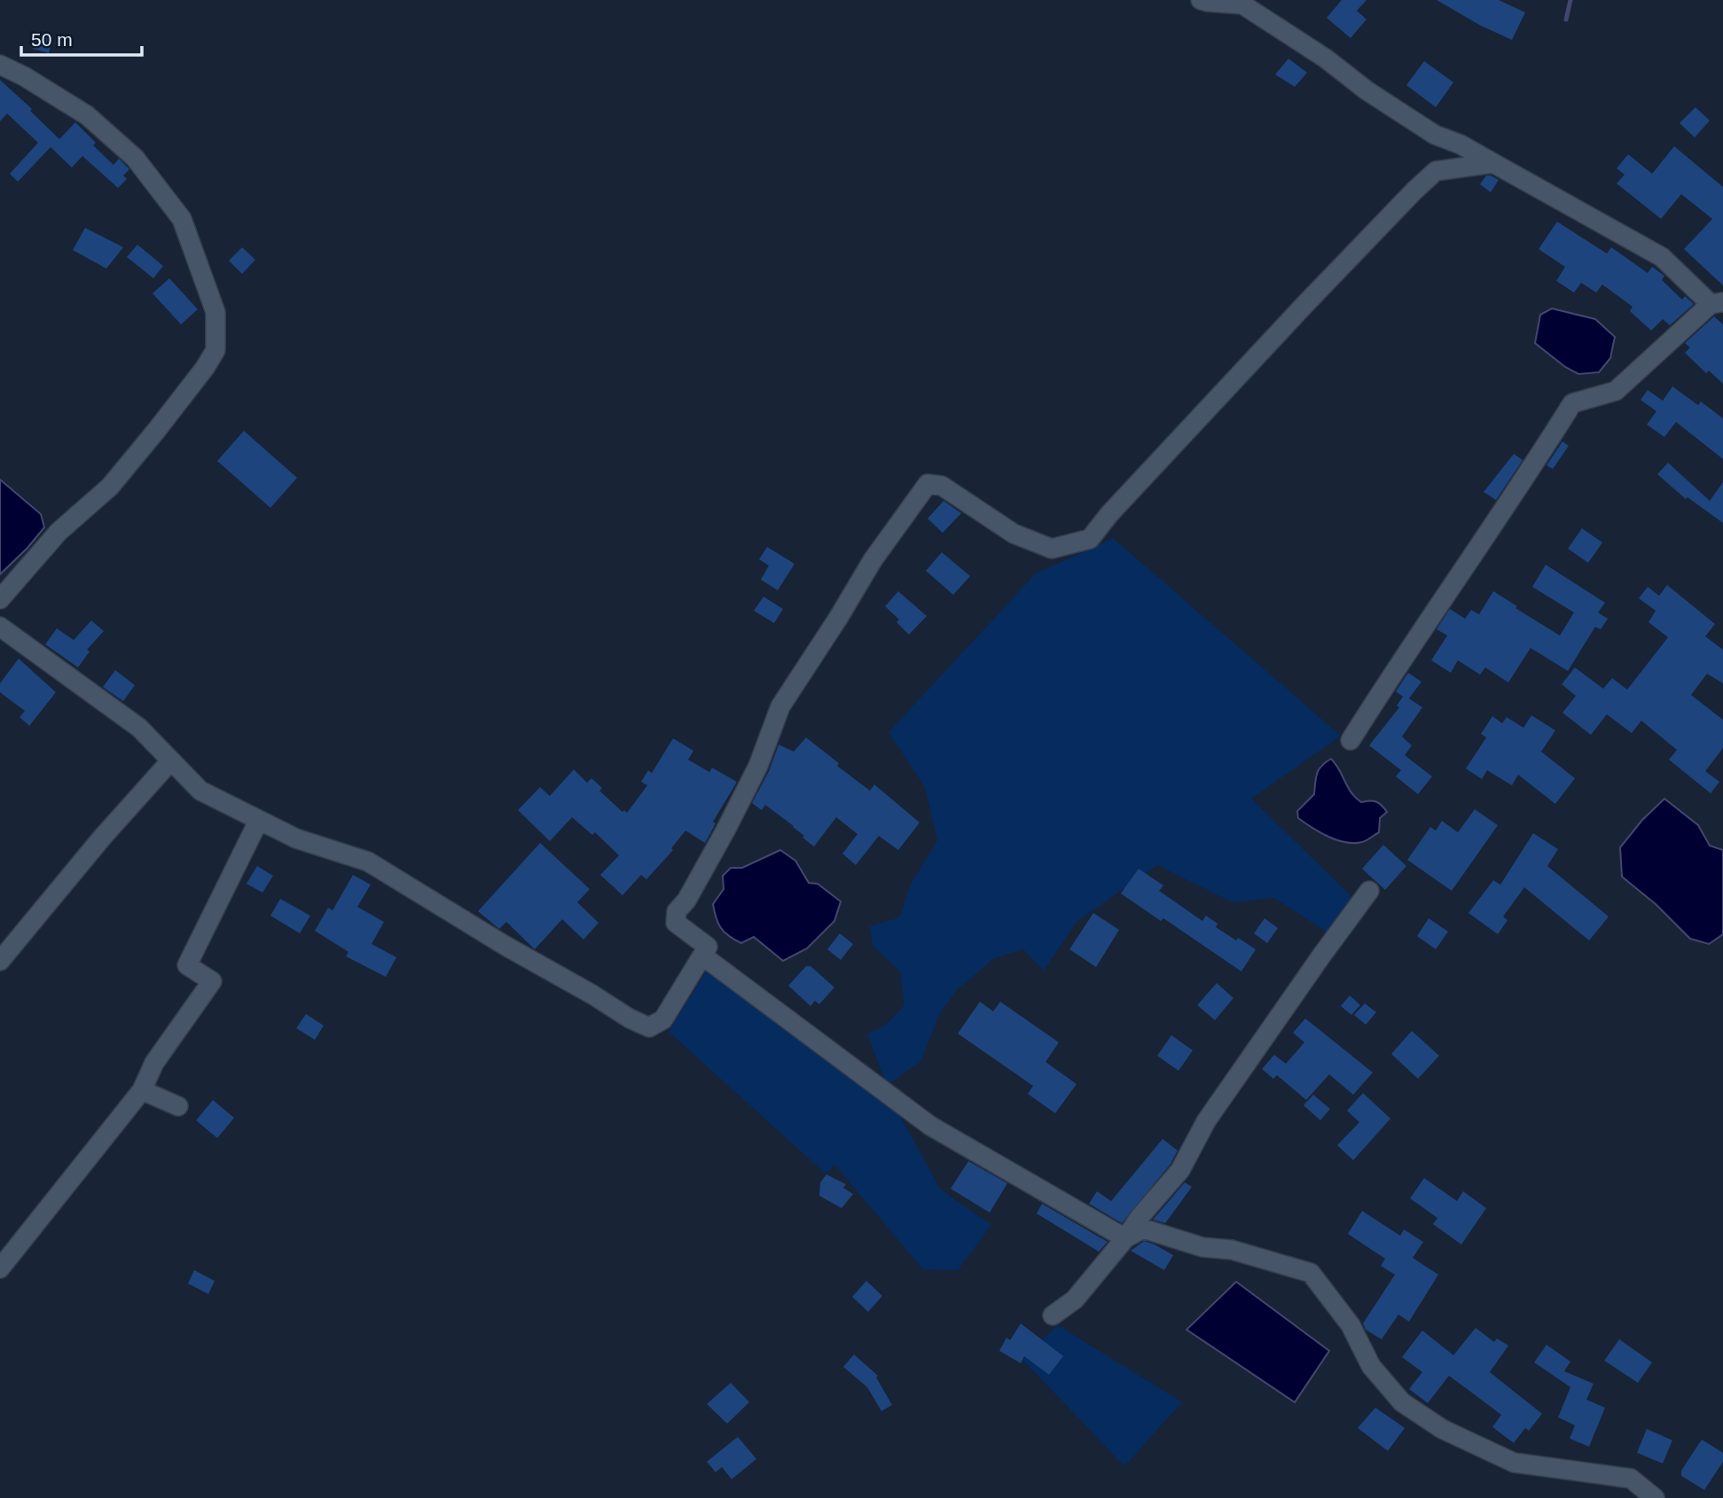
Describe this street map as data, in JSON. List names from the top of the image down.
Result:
{
  "scale_bar": "50 m"
}
